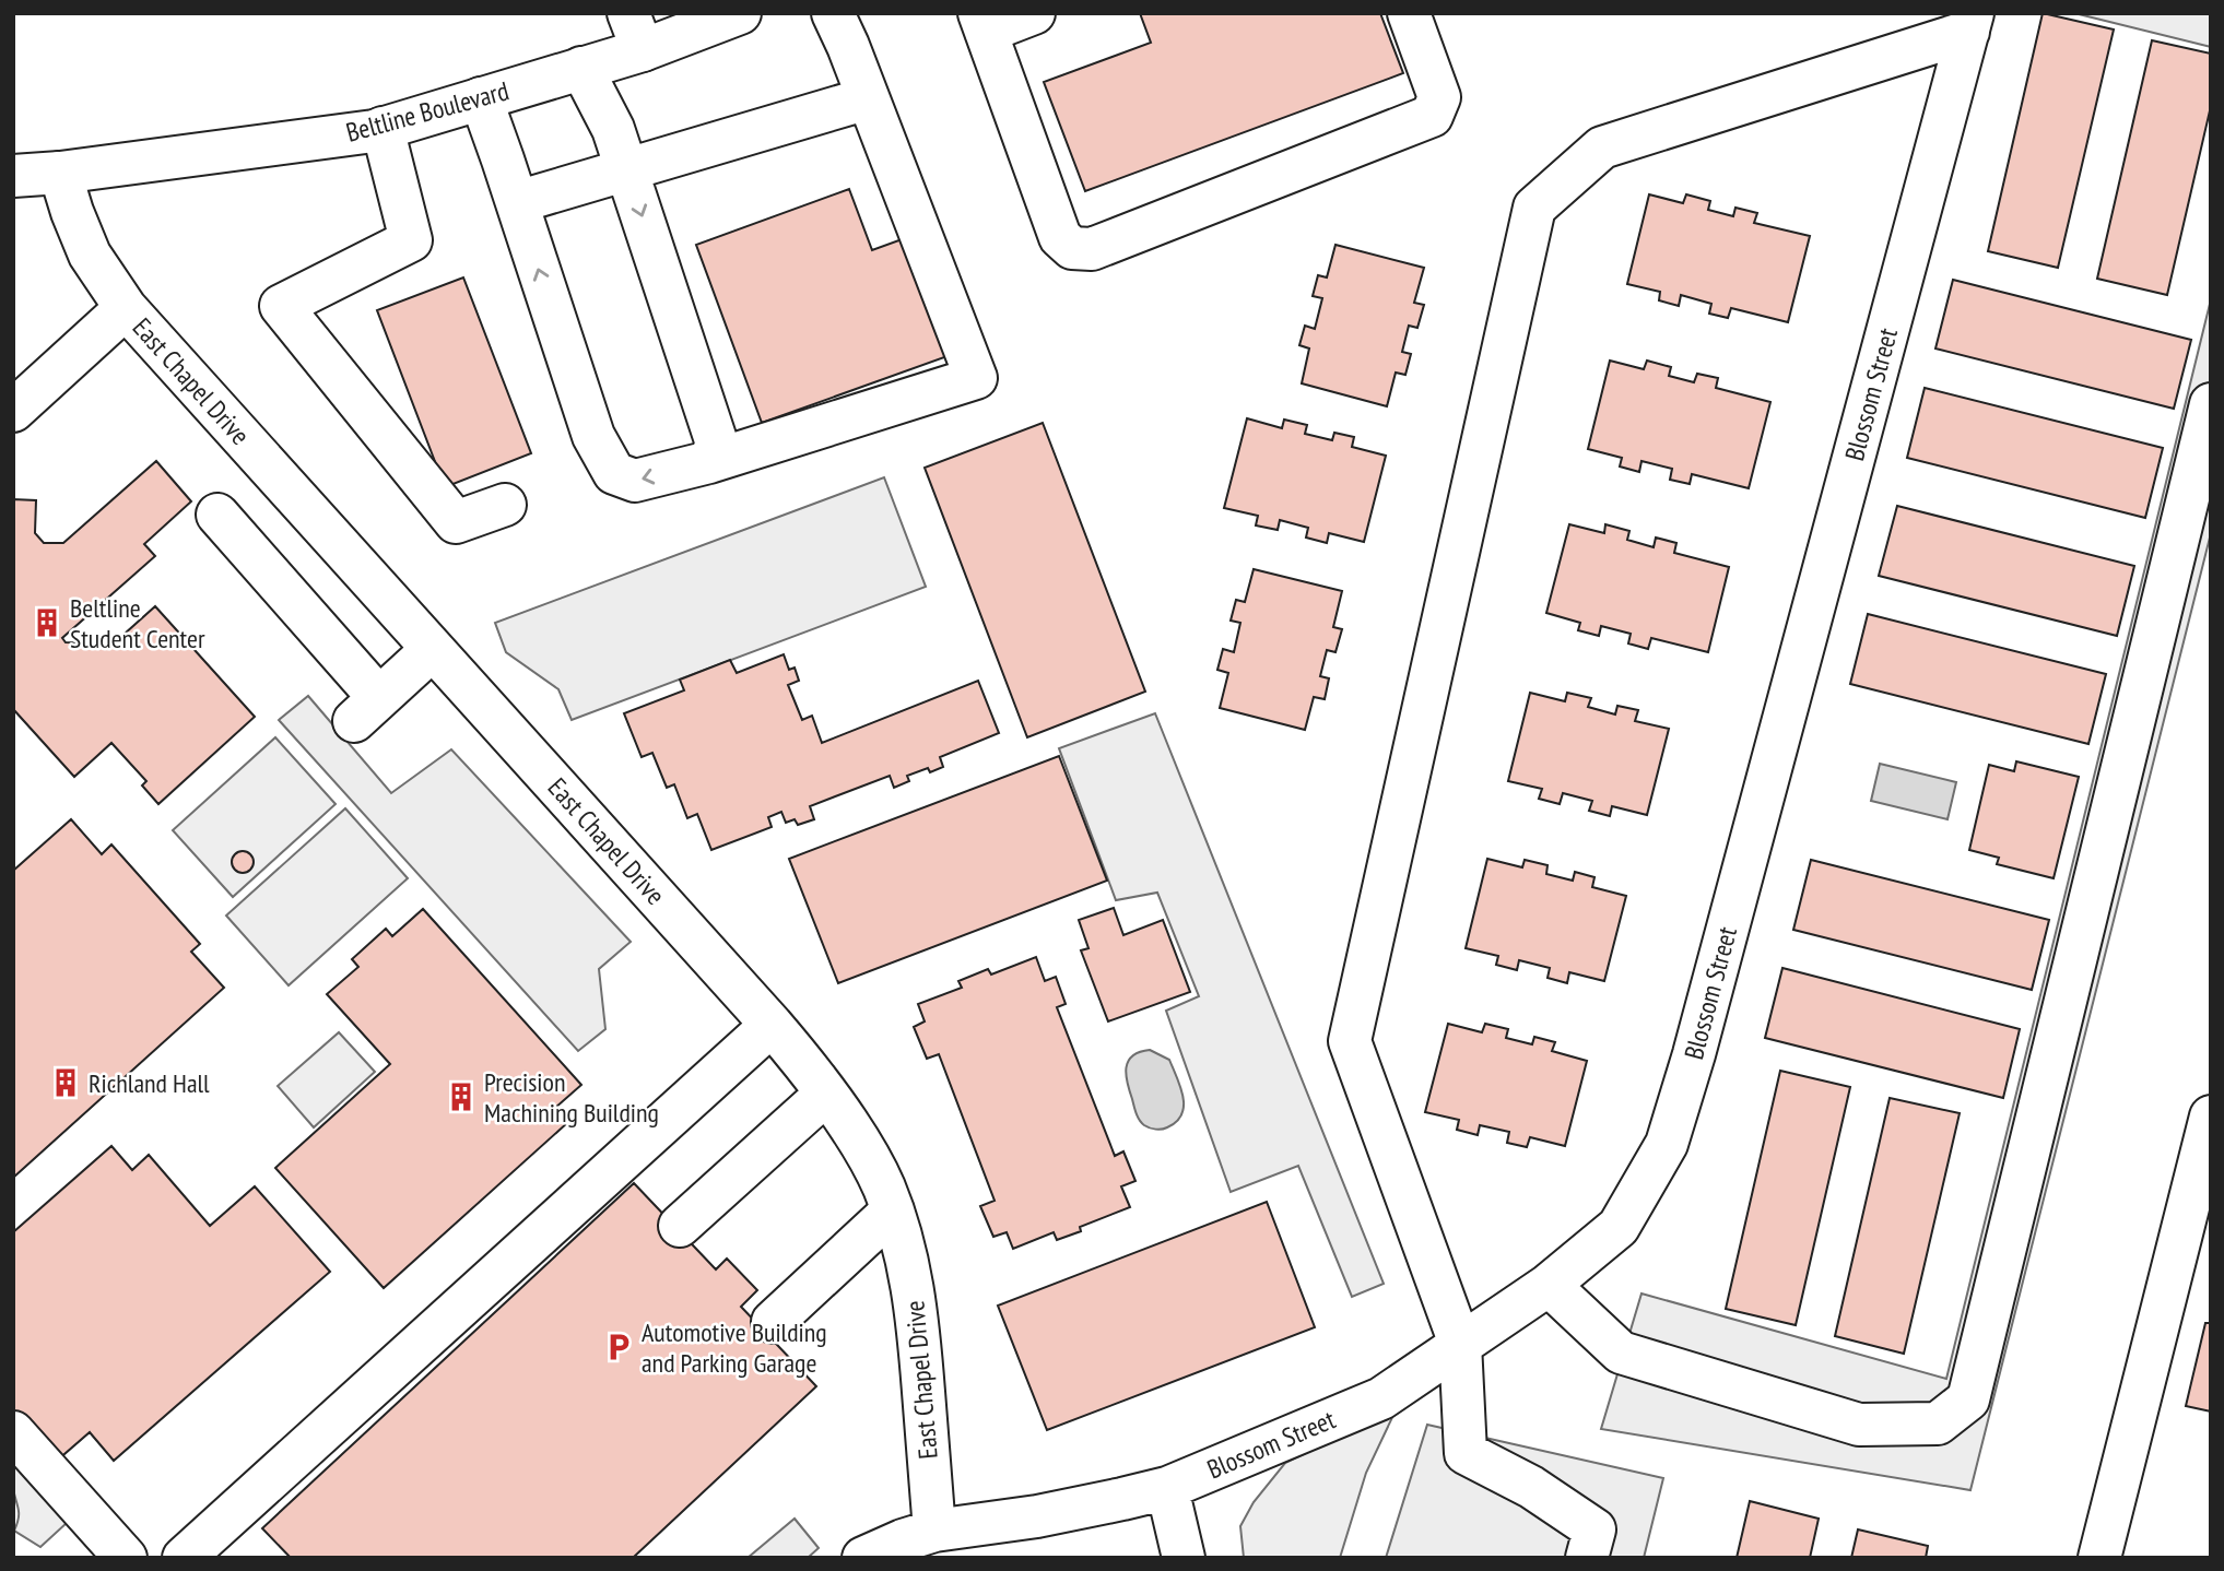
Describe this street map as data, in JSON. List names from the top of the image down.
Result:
{
  "streets": {
    "street": ["Beltline Boulevard", "East Chapel Drive", "Blossom Street"]
  },
  "crossings": [
    ["Beltline Boulevard", "East Chapel Drive"],
    ["East Chapel Drive", "Blossom Street"]
  ],
  "places": {
    "building": ["Beltline Student Center", "Richland Hall", "Precision Machining Building"],
    "parking": ["Automotive Building and Parking Garage"]
  }
}
